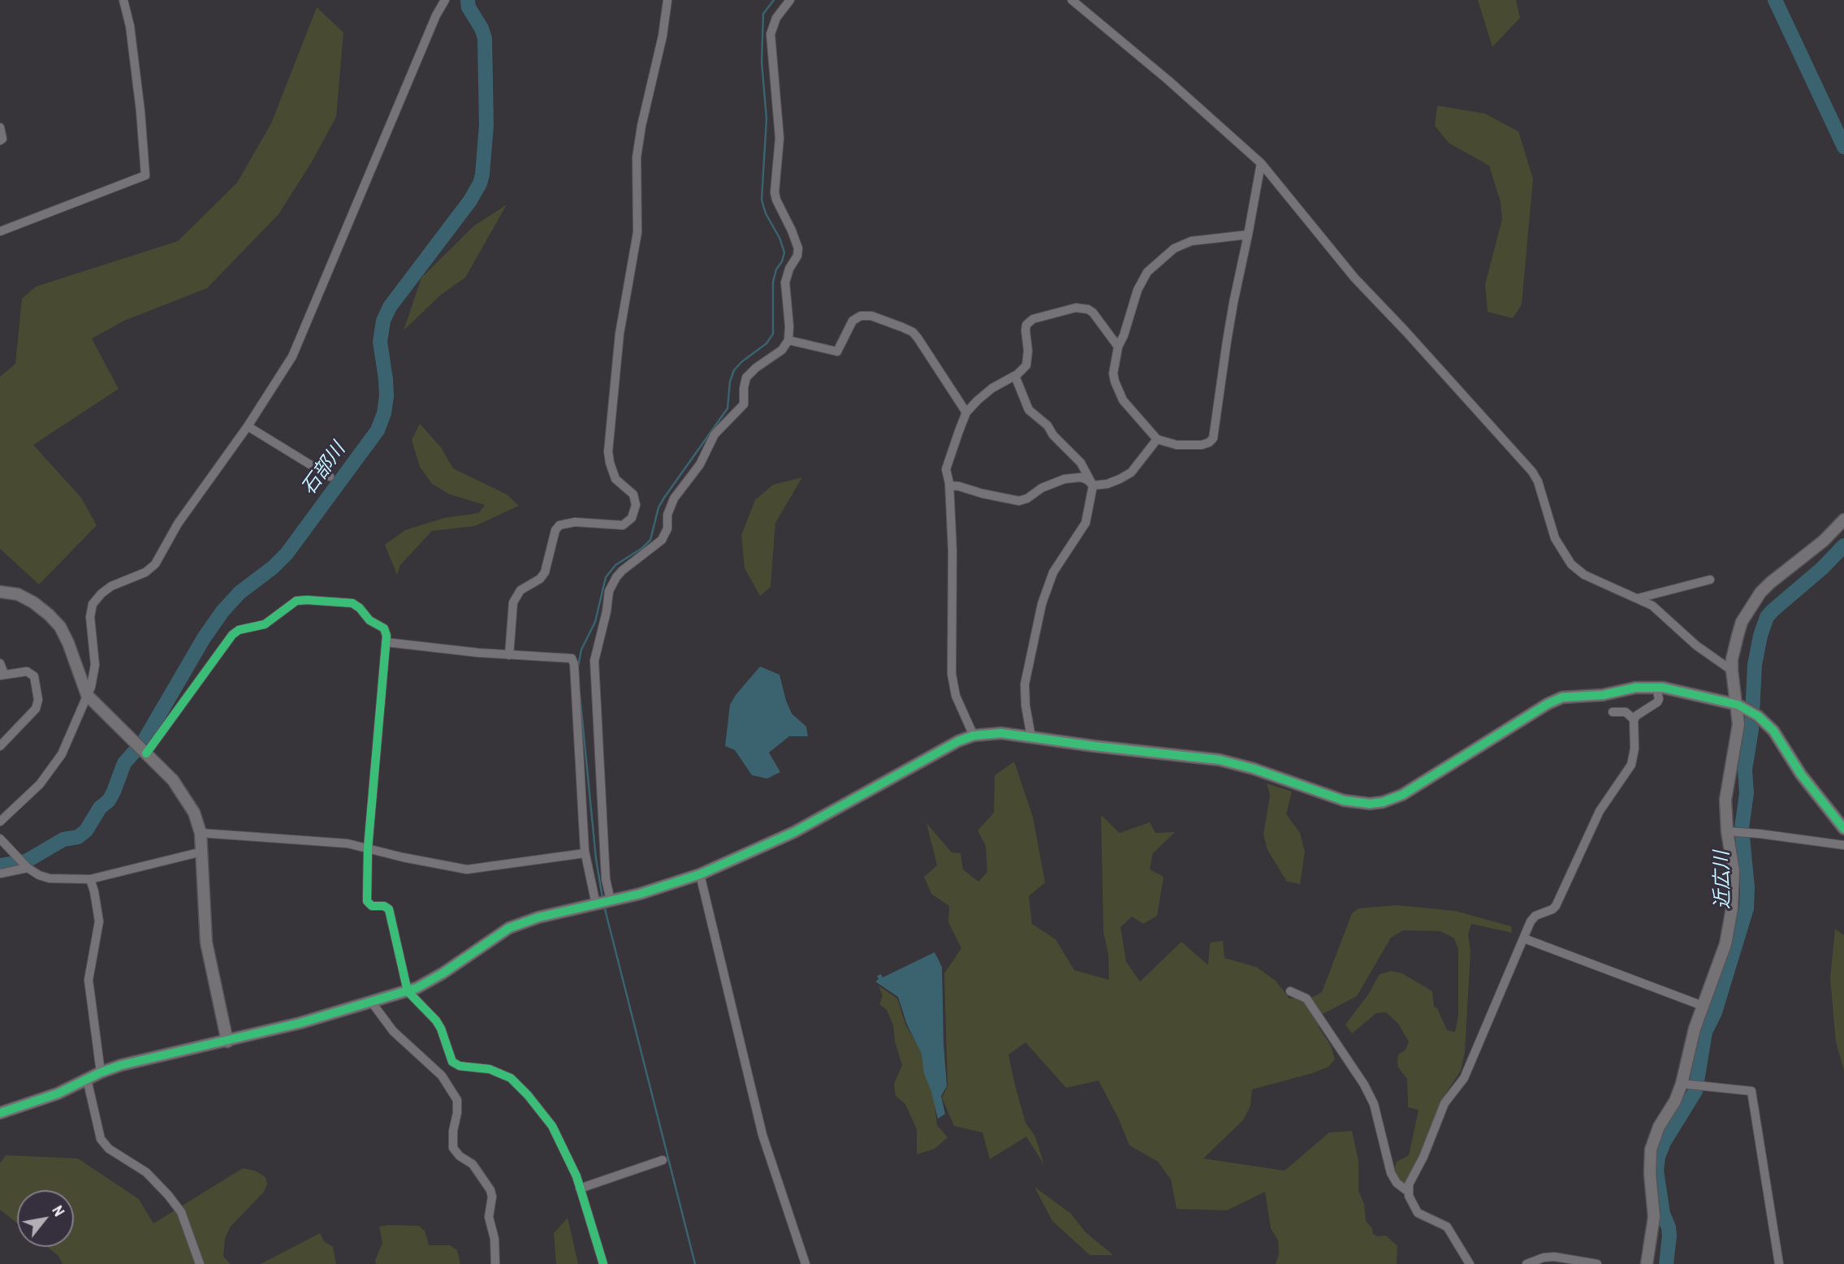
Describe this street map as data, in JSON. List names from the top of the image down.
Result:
{
  "water": ["石部川", "近広川"],
  "north": "top right"
}
